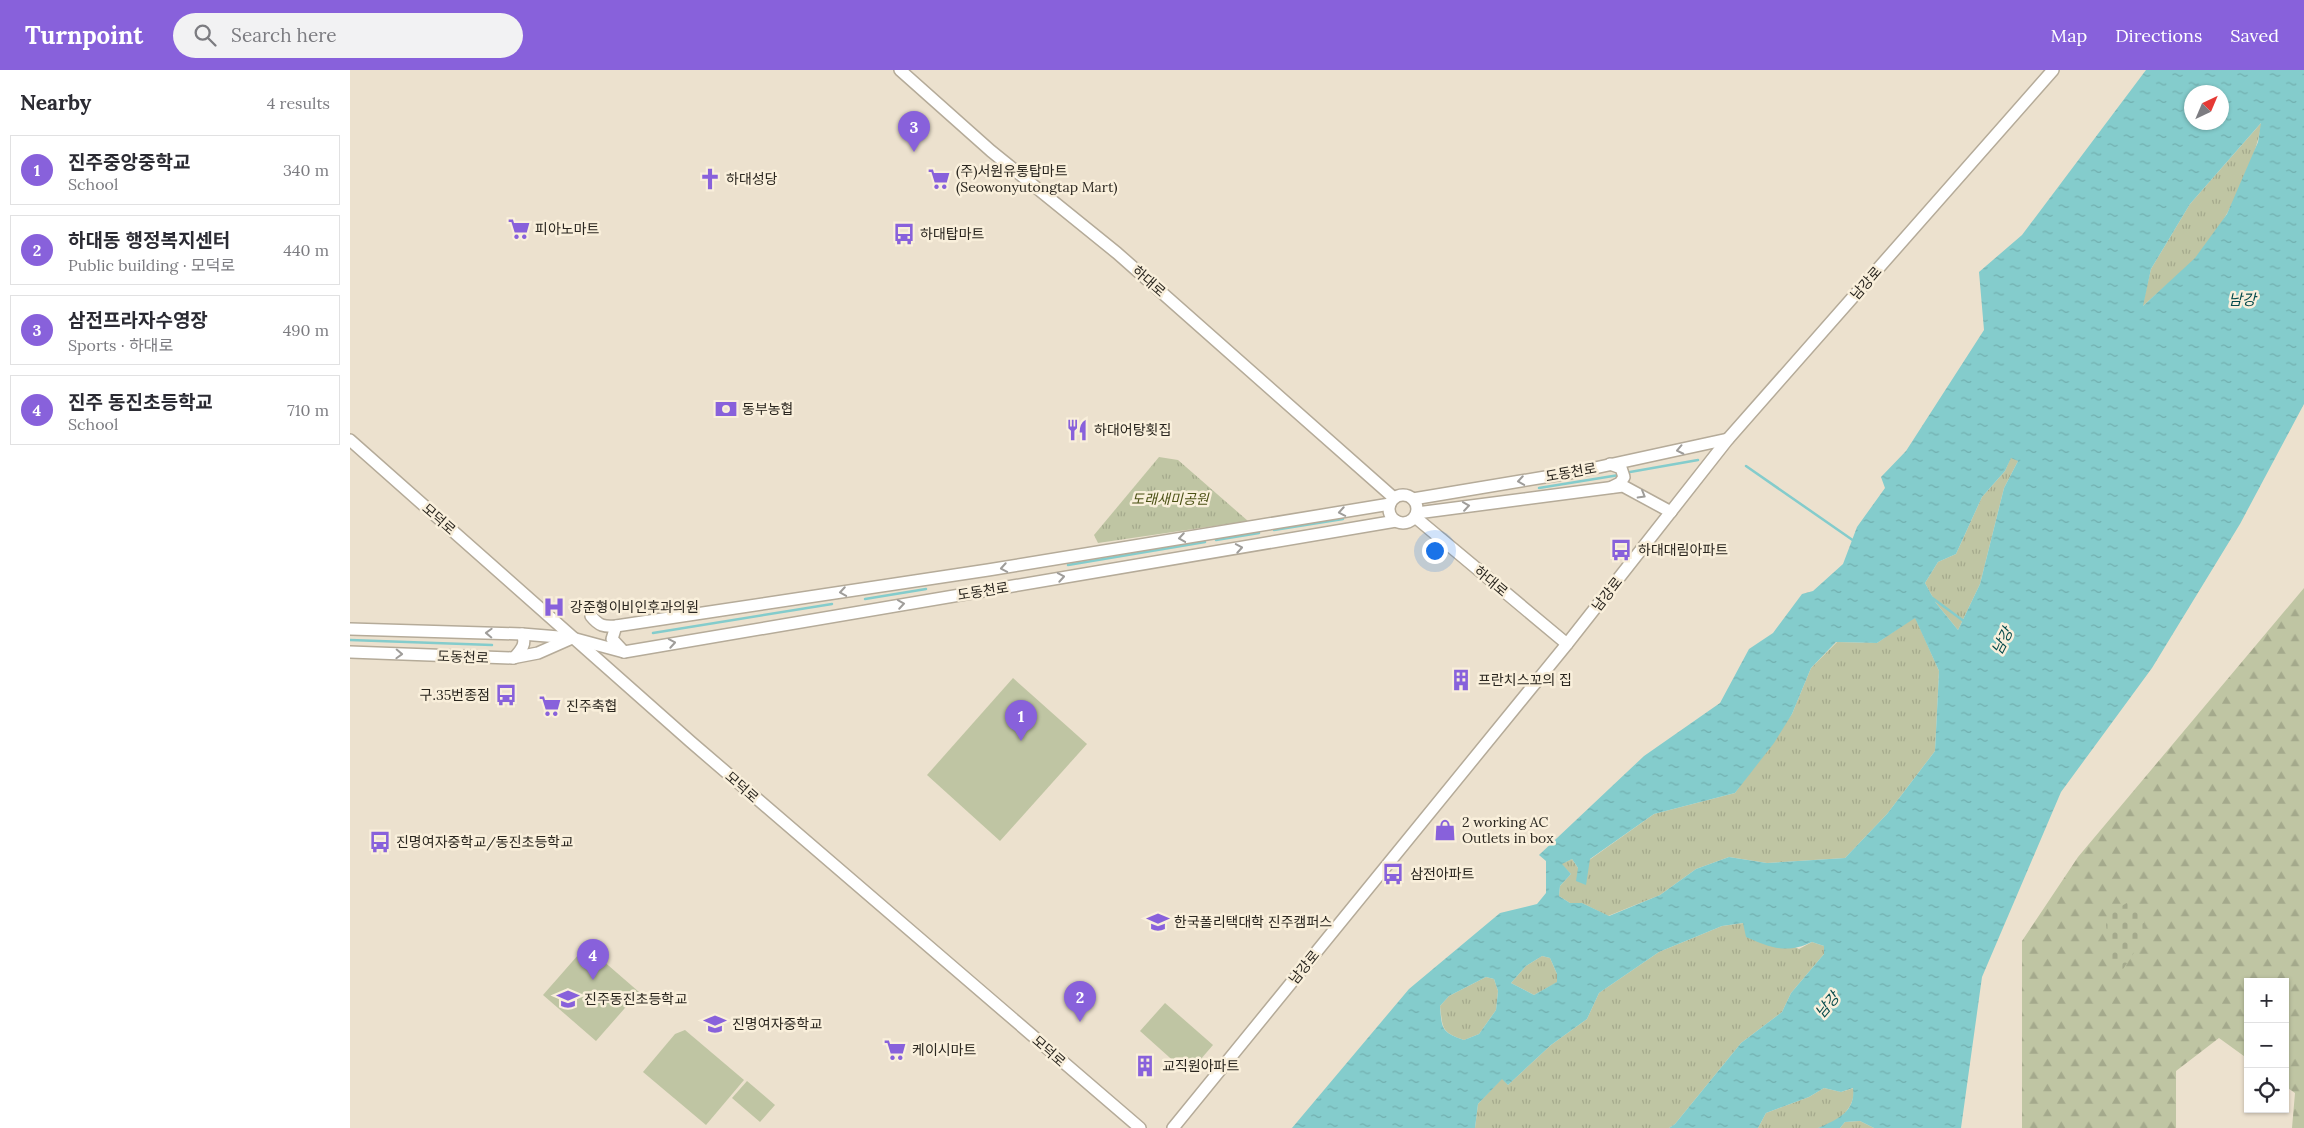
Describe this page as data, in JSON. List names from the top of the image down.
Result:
{
  "streets": {
    "street": [
      "하대로",
      "남강로",
      "도동천로",
      "모덕로"
    ]
  },
  "crossings": [
    ["하대로", "남강로"],
    ["하대로", "도동천로"],
    ["남강로", "도동천로"],
    ["도동천로", "모덕로"]
  ],
  "water": ["남강"],
  "parks": ["도래새미공원"],
  "places": {
    "church": ["하대성당"],
    "supermarket": [
      "(주)서원유통탑마트 (Seowonyutongtap Mart)",
      "피아노마트",
      "진주축협",
      "케이시마트"
    ],
    "bus stop": [
      "하대탑마트",
      "하대대림아파트",
      "구.35번종점",
      "진명여자중학교/동진초등학교",
      "삼전아파트"
    ],
    "bank": ["동부농협"],
    "restaurant": ["하대어탕횟집"],
    "hospital": ["강준형이비인후과의원"],
    "building": ["프란치스꼬의 집", "교직원아파트"],
    "shop": ["2 working AC Outlets in box"],
    "school or university": ["한국폴리택대학 진주캠퍼스", "진주동진초등학교", "진명여자중학교"]
  },
  "north": "top right",
  "page": {
    "header": "Turnpoint",
    "search": "Search here",
    "nav": ["Map", "Directions", "Saved"],
    "heading": ["Nearby", "4 results"],
    "pins": [
      "3",
      "1",
      "4",
      "2"
    ],
    "list": [
      {
        "mark": "1",
        "name": "진주중앙중학교",
        "note": "School",
        "value": "340 m"
      },
      {
        "mark": "2",
        "name": "하대동 행정복지센터",
        "note": "Public building · 모덕로",
        "value": "440 m"
      },
      {
        "mark": "3",
        "name": "삼전프라자수영장",
        "note": "Sports · 하대로",
        "value": "490 m"
      },
      {
        "mark": "4",
        "name": "진주 동진초등학교",
        "note": "School",
        "value": "710 m"
      }
    ],
    "map_buttons": ["+", "−"]
  }
}
